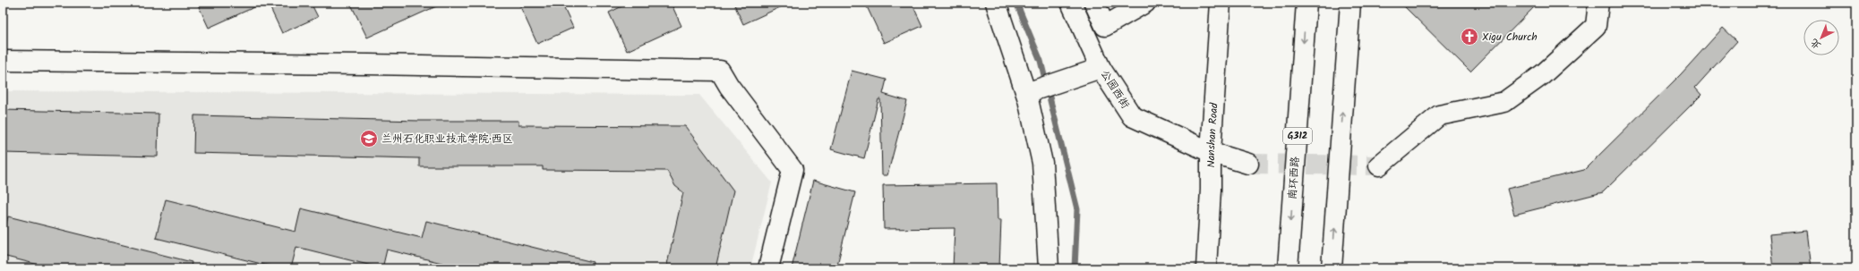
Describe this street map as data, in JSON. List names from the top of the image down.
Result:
{
  "streets": {
    "main road": [
      "公园西街",
      "Nanshan Road",
      "G312",
      "南环西路"
    ]
  },
  "crossings": [
    ["公园西街", "Nanshan Road"]
  ],
  "places": {
    "church": ["Xigu Church"],
    "school or university": ["兰州石化职业技术学院·西区"]
  },
  "north": "bottom left"
}
